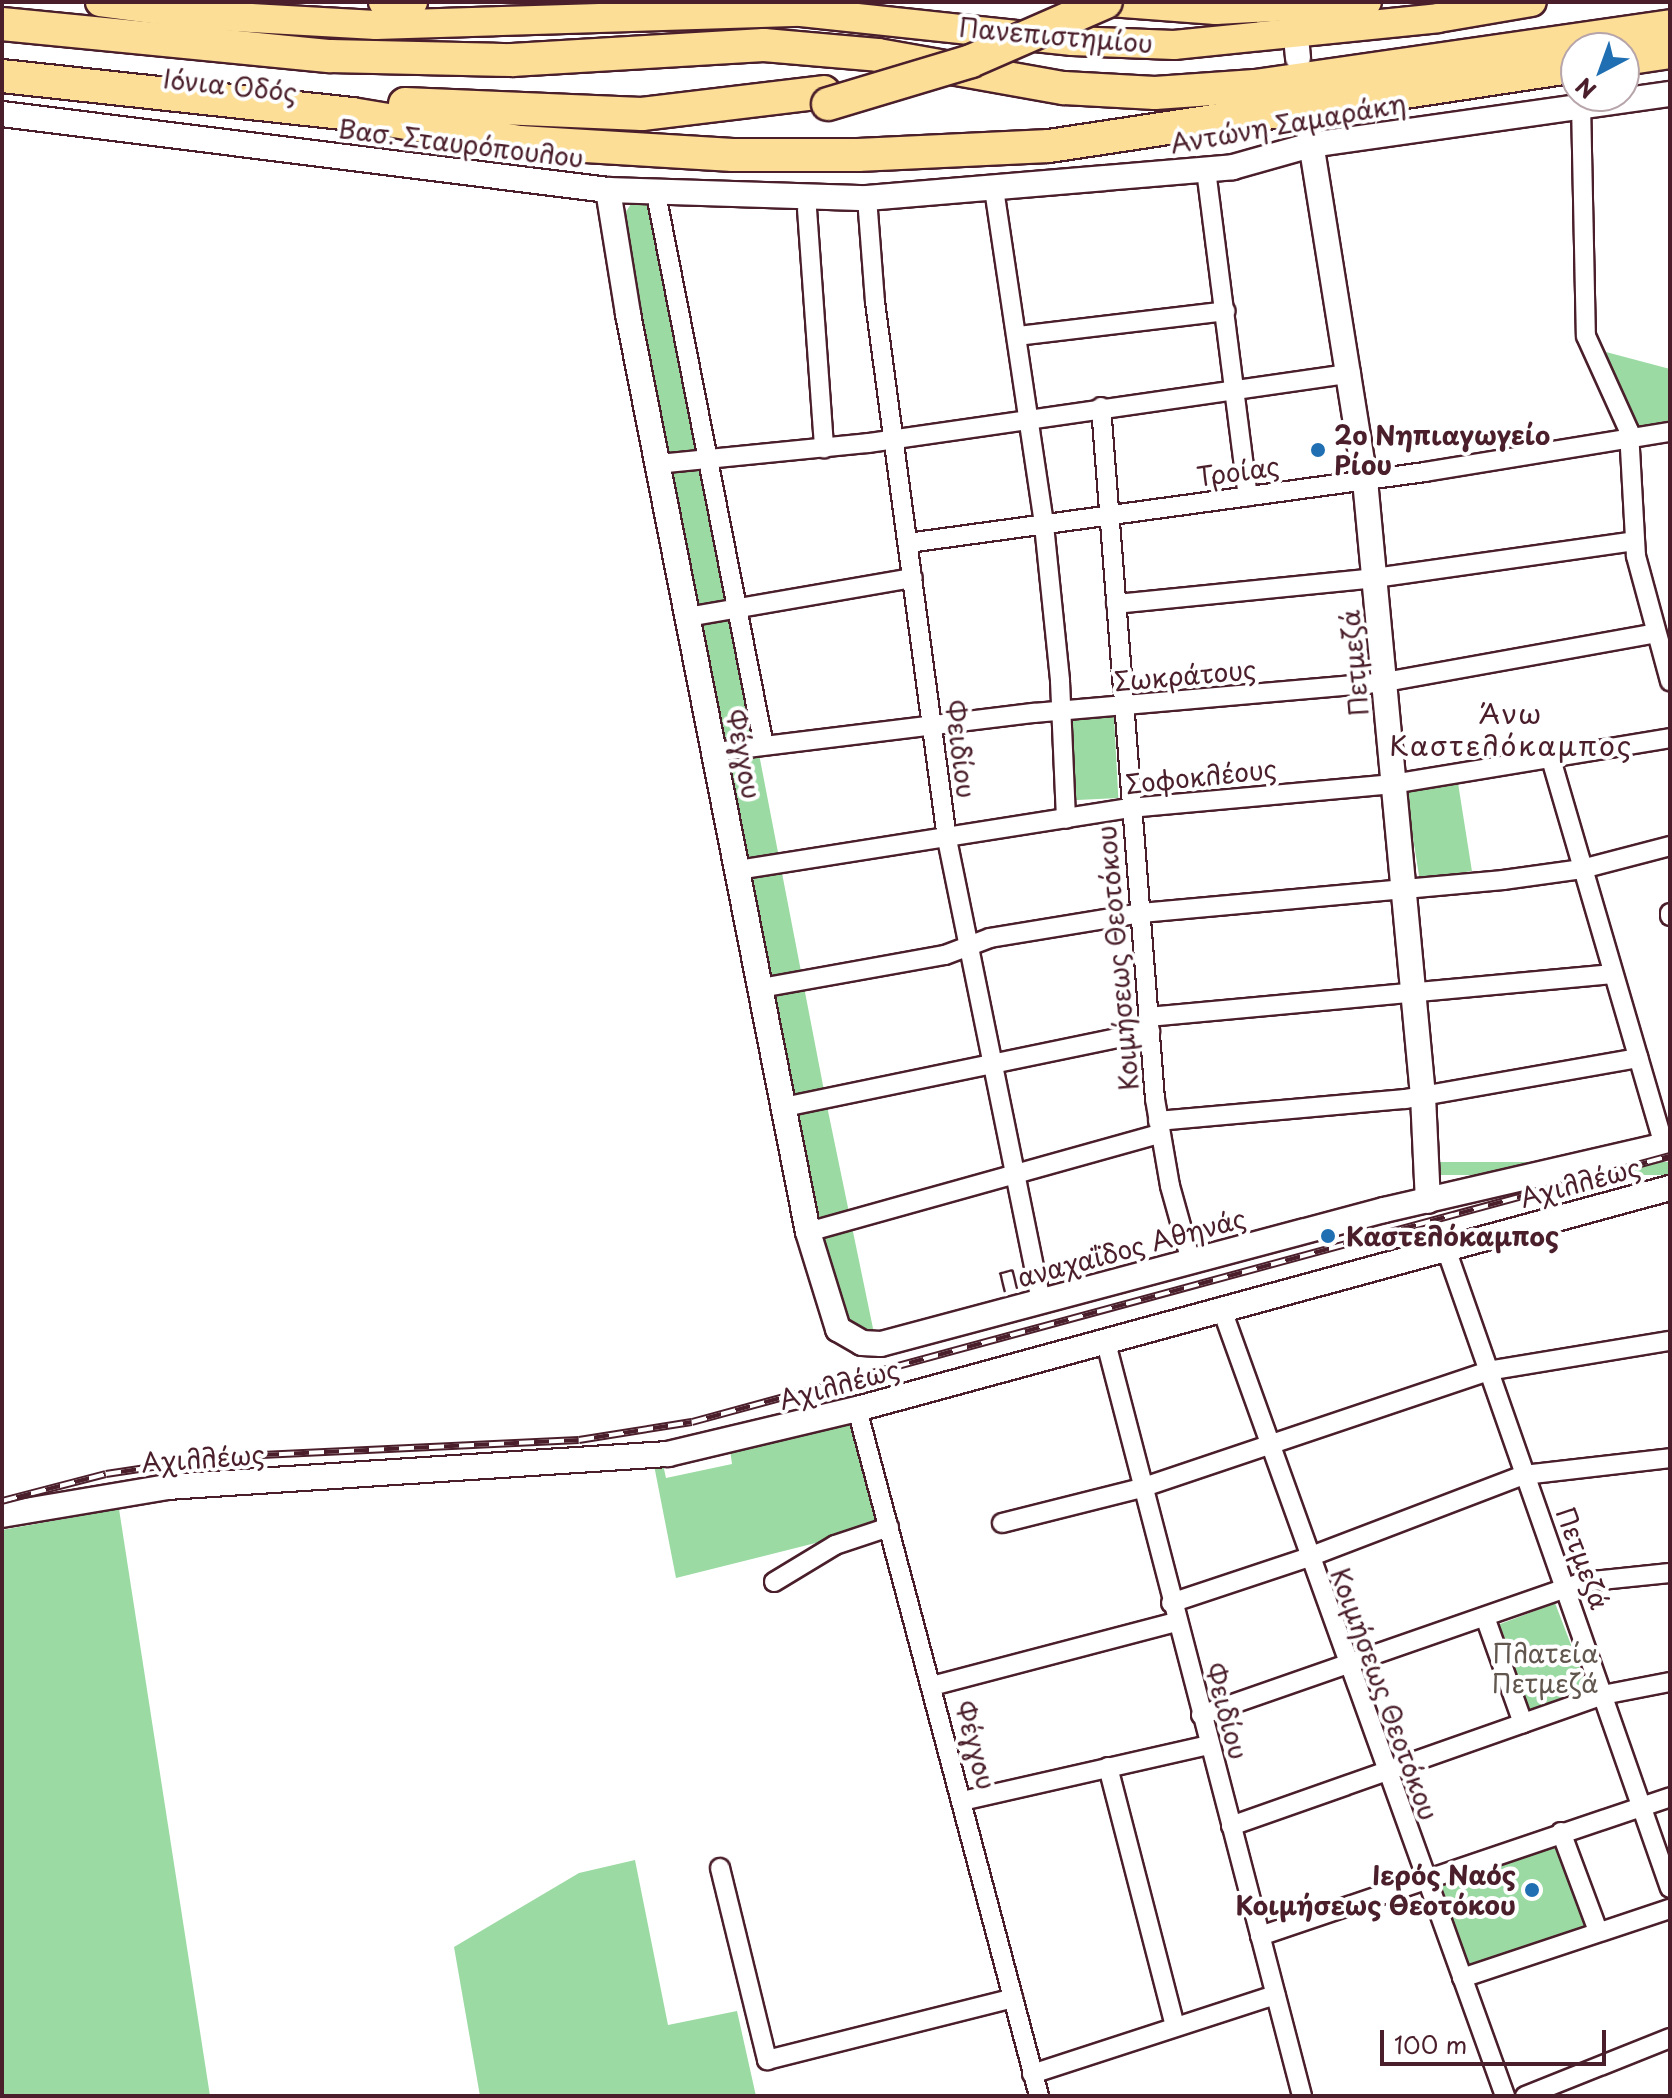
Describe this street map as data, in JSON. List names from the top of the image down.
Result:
{
  "streets": {
    "highway": ["Ιόνια Οδός"],
    "main road": ["Πανεπιστημίου"],
    "street": [
      "Αντώνη Σαμαράκη",
      "Βασ. Σταυρόπουλου",
      "Τροίας",
      "Πετμεζά",
      "Σωκράτους",
      "Φειδίου",
      "Φέγγου",
      "Σοφοκλέους",
      "Κοιμήσεως Θεοτόκου",
      "Αχιλλέως",
      "Παναχαΐδος Αθηνάς"
    ]
  },
  "crossings": [
    ["Πανεπιστημίου", "Ιόνια Οδός"],
    ["Πανεπιστημίου", "Αντώνη Σαμαράκη"],
    ["Πανεπιστημίου", "Πετμεζά"],
    ["Ιόνια Οδός", "Αντώνη Σαμαράκη"],
    ["Ιόνια Οδός", "Πετμεζά"],
    ["Αντώνη Σαμαράκη", "Βασ. Σταυρόπουλου"],
    ["Αντώνη Σαμαράκη", "Πετμεζά"],
    ["Αντώνη Σαμαράκη", "Φειδίου"],
    ["Βασ. Σταυρόπουλου", "Φειδίου"],
    ["Βασ. Σταυρόπουλου", "Φέγγου"],
    ["Τροίας", "Πετμεζά"],
    ["Τροίας", "Φειδίου"],
    ["Τροίας", "Κοιμήσεως Θεοτόκου"],
    ["Πετμεζά", "Σωκράτους"],
    ["Πετμεζά", "Σοφοκλέους"],
    ["Πετμεζά", "Αχιλλέως"],
    ["Πετμεζά", "Παναχαΐδος Αθηνάς"],
    ["Σωκράτους", "Φειδίου"],
    ["Σωκράτους", "Φέγγου"],
    ["Σωκράτους", "Κοιμήσεως Θεοτόκου"],
    ["Φειδίου", "Σοφοκλέους"],
    ["Φειδίου", "Αχιλλέως"],
    ["Φειδίου", "Παναχαΐδος Αθηνάς"],
    ["Φέγγου", "Σοφοκλέους"],
    ["Φέγγου", "Αχιλλέως"],
    ["Φέγγου", "Παναχαΐδος Αθηνάς"],
    ["Σοφοκλέους", "Κοιμήσεως Θεοτόκου"],
    ["Κοιμήσεως Θεοτόκου", "Αχιλλέως"],
    ["Κοιμήσεως Θεοτόκου", "Παναχαΐδος Αθηνάς"]
  ],
  "districts": ["Άνω Καστελόκαμπος"],
  "parks": ["Πλατεία Πετμεζά"],
  "places": ["2ο Νηπιαγωγείο Ρίου", "Καστελόκαμπος", "Ιερός Ναός Κοιμήσεως Θεοτόκου"],
  "scale_bar": "100 m",
  "north": "bottom left"
}
